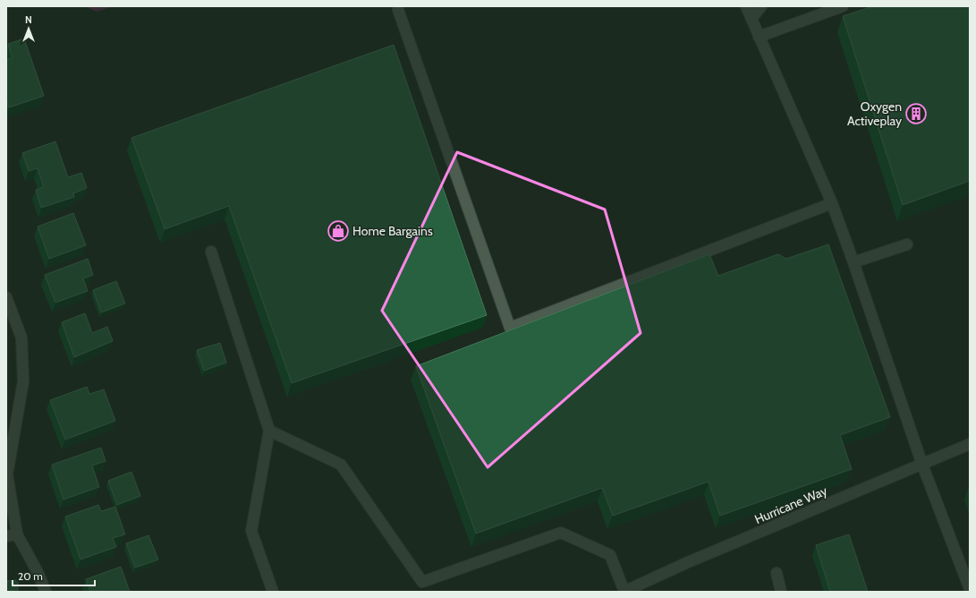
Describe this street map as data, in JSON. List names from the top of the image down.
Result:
{
  "streets": {
    "street": ["Hurricane Way"]
  },
  "places": {
    "building": ["Oxygen Activeplay"],
    "shop": ["Home Bargains"]
  },
  "scale_bar": "20 m",
  "north": "top"
}
